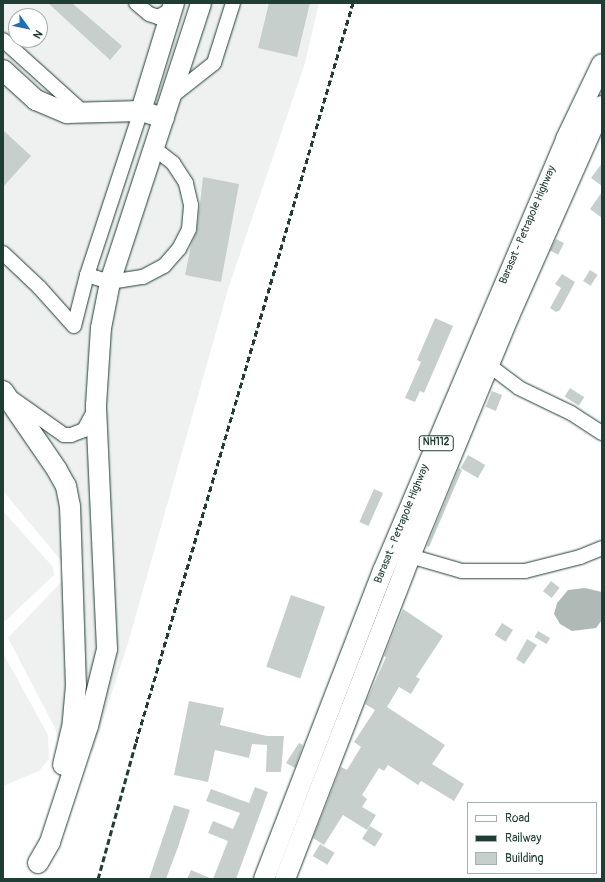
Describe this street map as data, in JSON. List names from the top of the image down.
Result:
{
  "streets": {
    "highway": ["Barasat - Petrapole Highway", "NH112"]
  },
  "legend": ["Road", "Railway", "Building"],
  "north": "bottom right"
}
